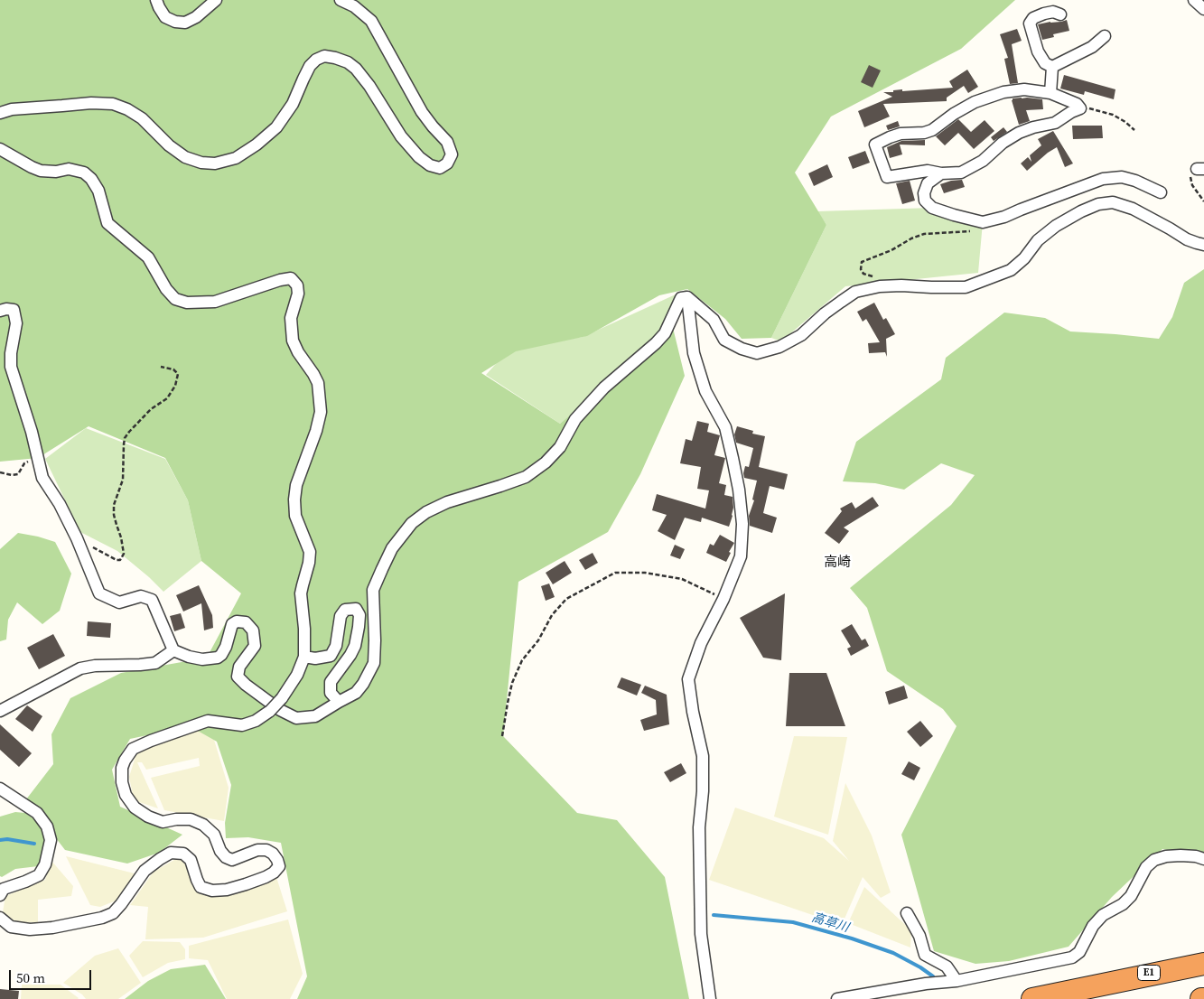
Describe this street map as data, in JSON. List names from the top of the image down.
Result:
{
  "streets": {
    "highway": ["E1"]
  },
  "districts": ["高崎"],
  "water": ["高草川"],
  "scale_bar": "50 m"
}
